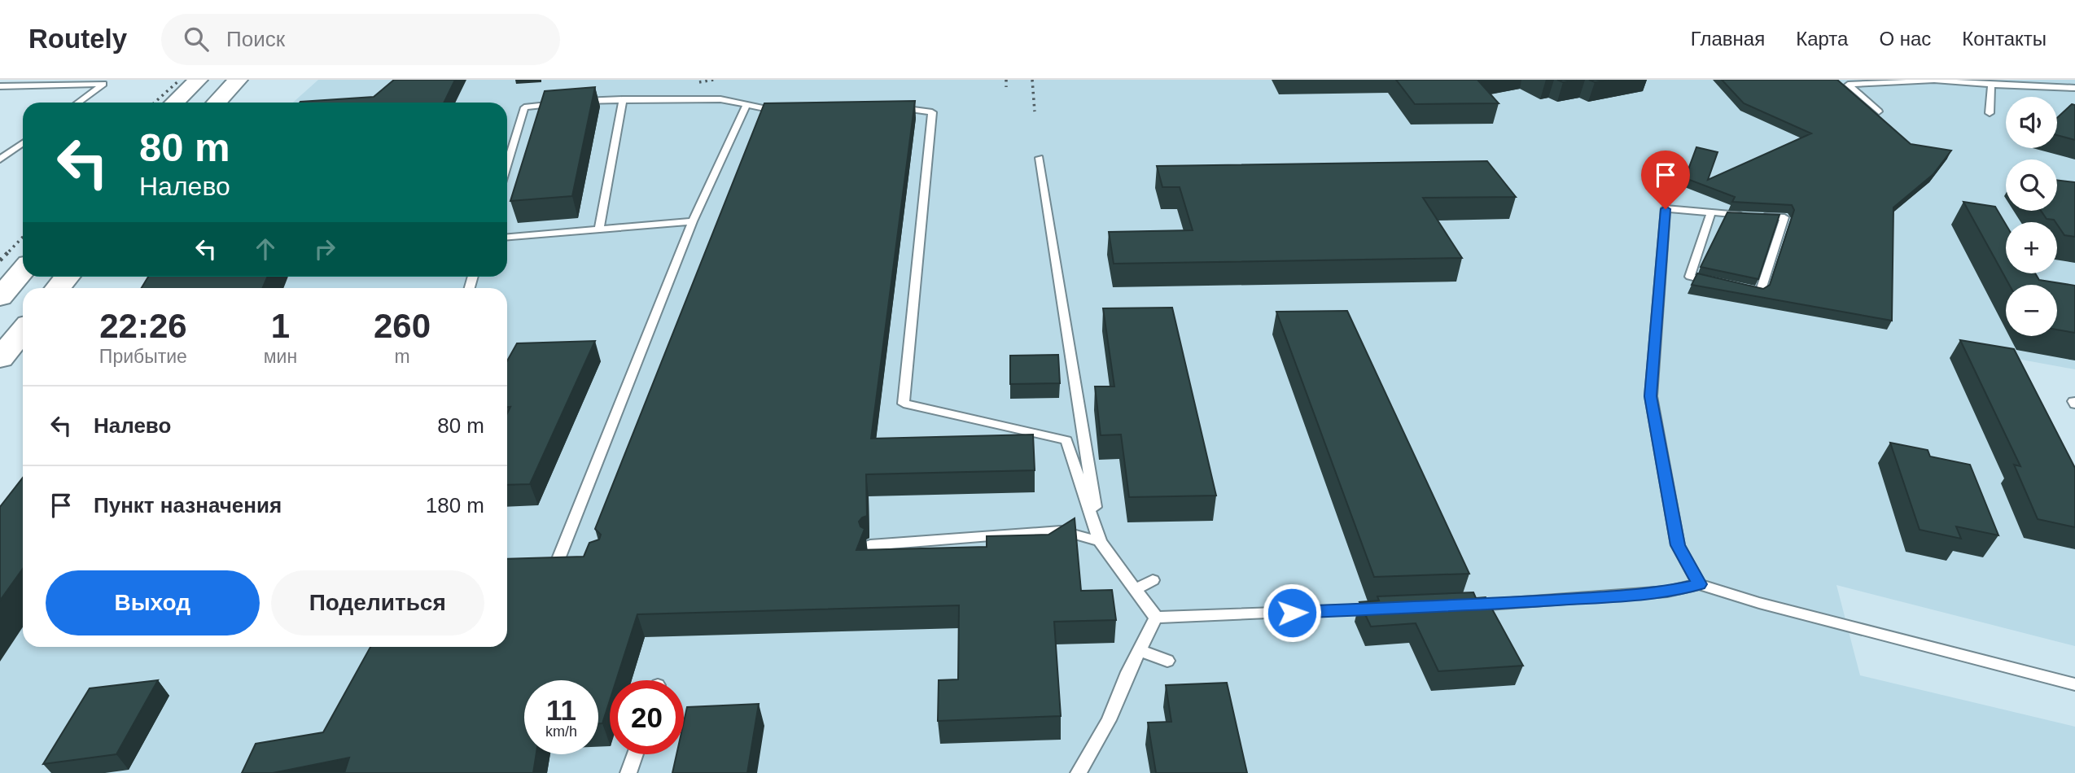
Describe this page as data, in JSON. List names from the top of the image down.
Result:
{
  "page": {
    "header": "Routely",
    "search": "Поиск",
    "nav": [
      "Главная",
      "Карта",
      "О нас",
      "Контакты"
    ],
    "map_buttons": ["+", "−"],
    "turn": ["80 m", "Налево"],
    "eta": [
      "22:26",
      "Прибытие",
      "1",
      "мин",
      "260",
      "m"
    ],
    "list": [
      {
        "name": "Налево",
        "value": "80 m"
      },
      {
        "name": "Пункт назначения",
        "value": "180 m"
      }
    ],
    "buttons": ["Выход", "Поделиться"],
    "speed": "11 km/h",
    "limit": "20"
  }
}
